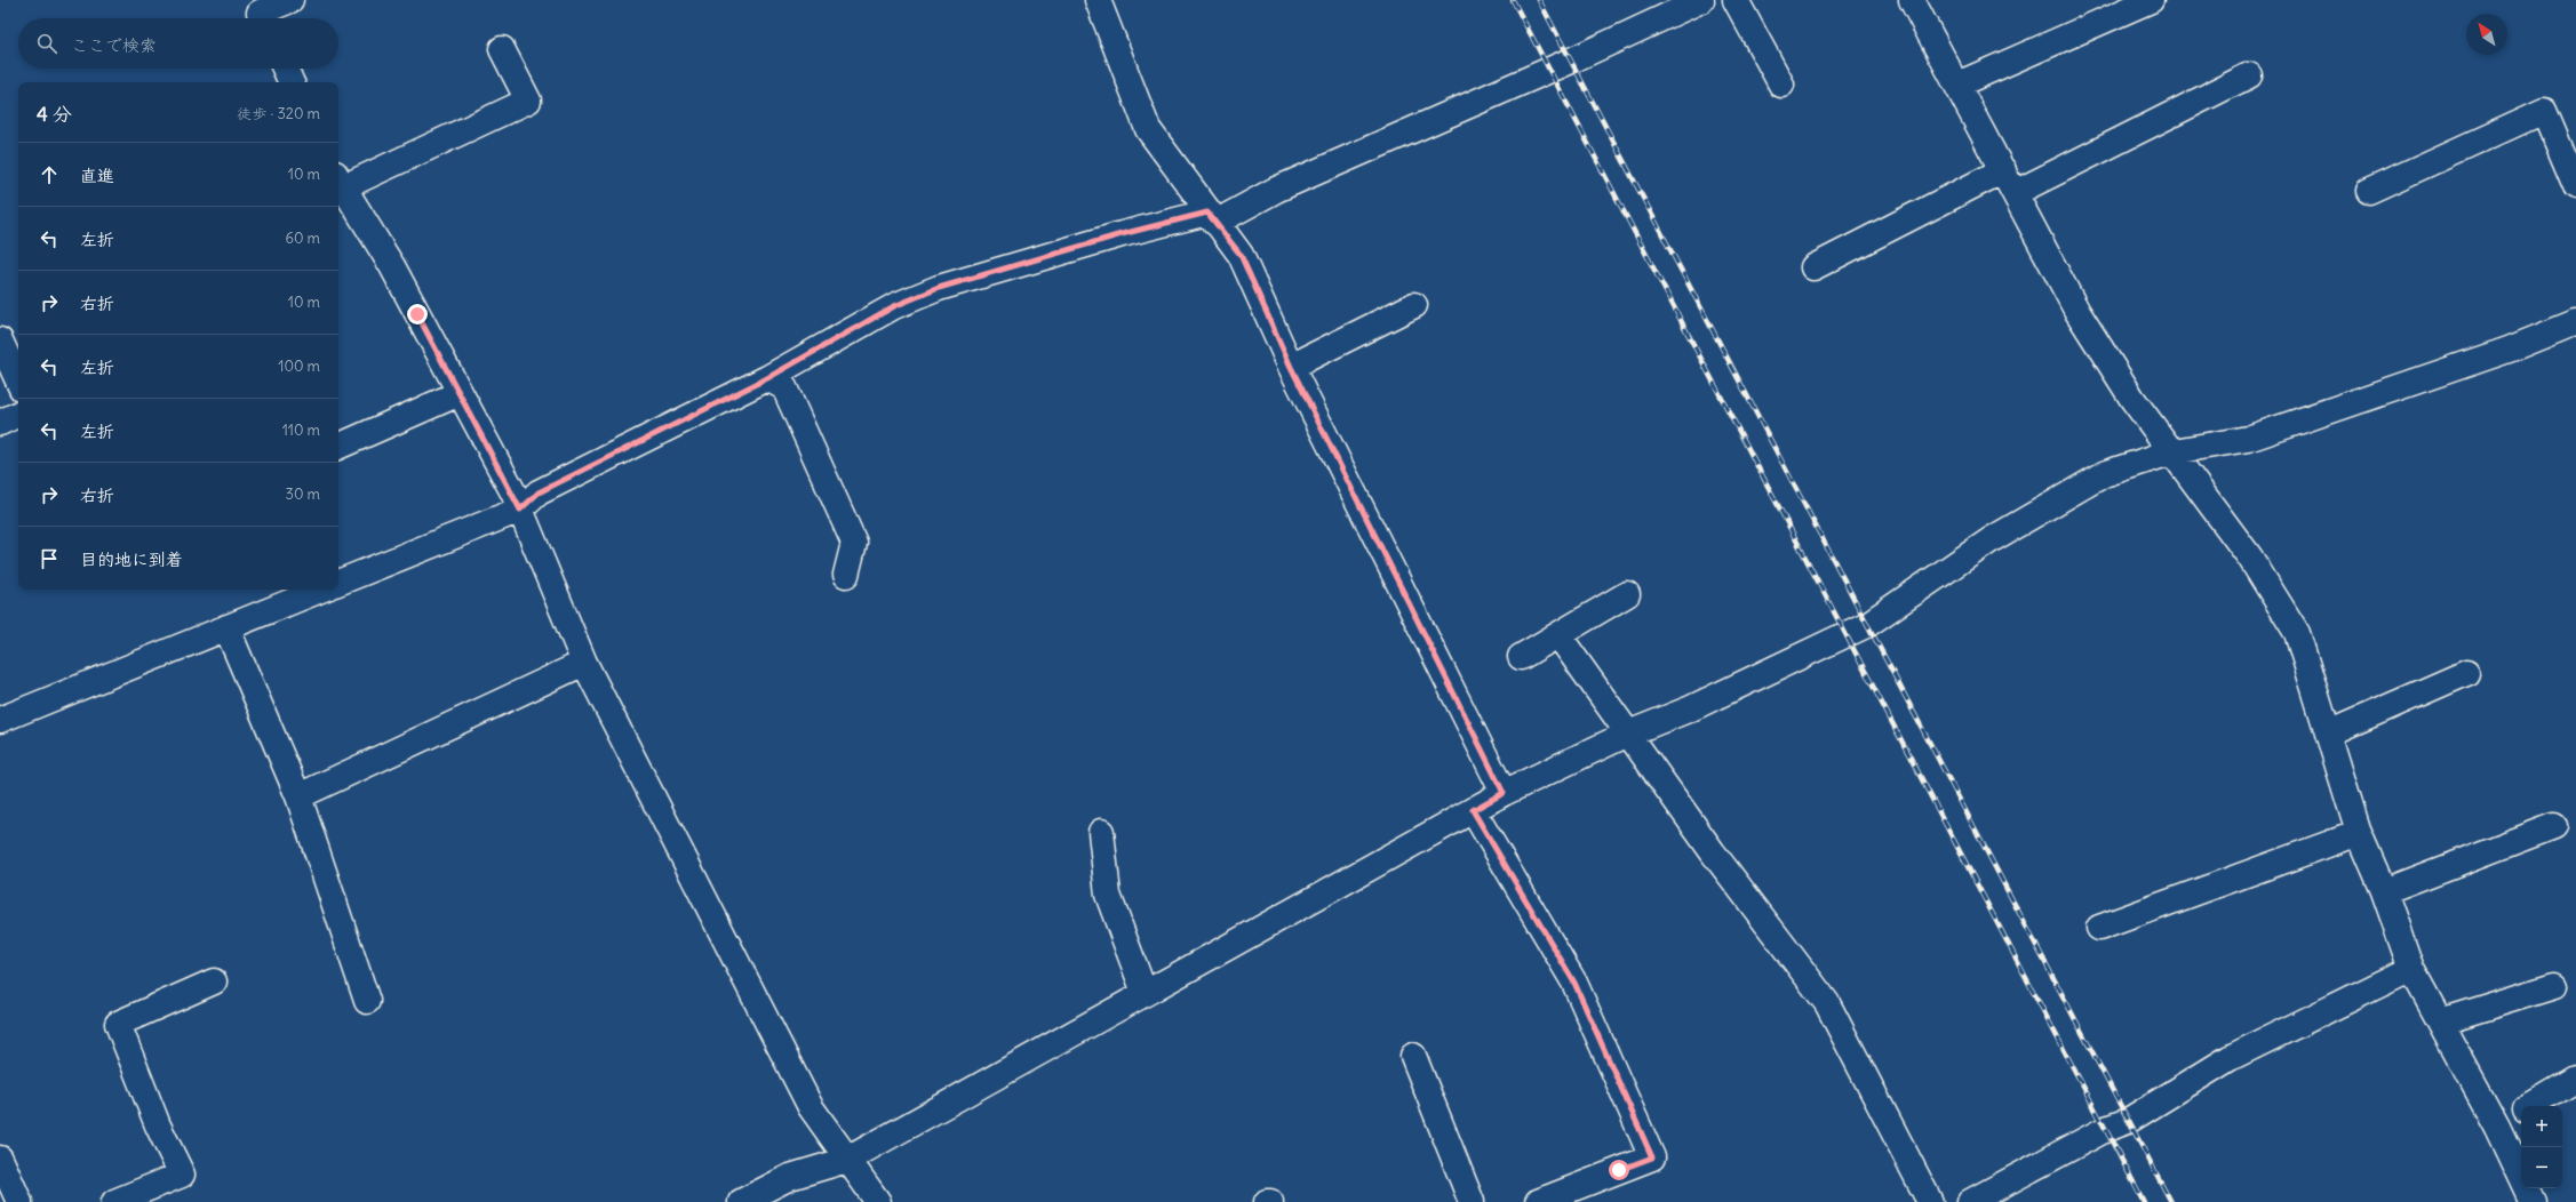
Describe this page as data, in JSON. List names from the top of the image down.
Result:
{
  "north": "top left",
  "page": {
    "search": "ここで検索",
    "heading": ["4 分", "徒歩 · 320 m"],
    "list": [
      ["直進", "10 m"],
      ["左折", "60 m"],
      ["右折", "10 m"],
      ["左折", "100 m"],
      ["左折", "110 m"],
      ["右折", "30 m"],
      "目的地に到着"
    ],
    "map_buttons": ["+", "−"]
  }
}
